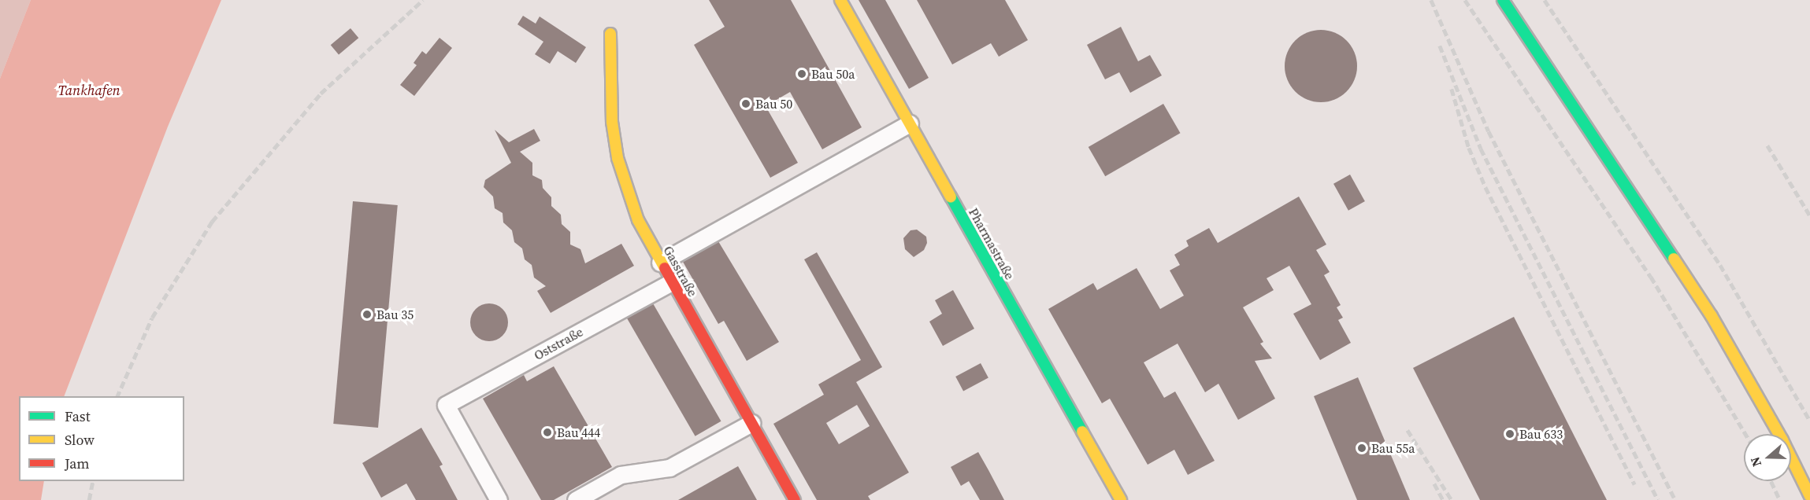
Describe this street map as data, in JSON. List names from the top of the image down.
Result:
{
  "streets": {
    "street": ["Pharmastraße", "Gasstraße", "Oststraße"]
  },
  "crossings": [
    ["Gasstraße", "Oststraße"]
  ],
  "water": ["Tankhafen"],
  "places": [
    "Bau 50a",
    "Bau 50",
    "Bau 35",
    "Bau 444",
    "Bau 633",
    "Bau 55a"
  ],
  "legend": ["Fast", "Slow", "Jam"],
  "north": "left"
}
